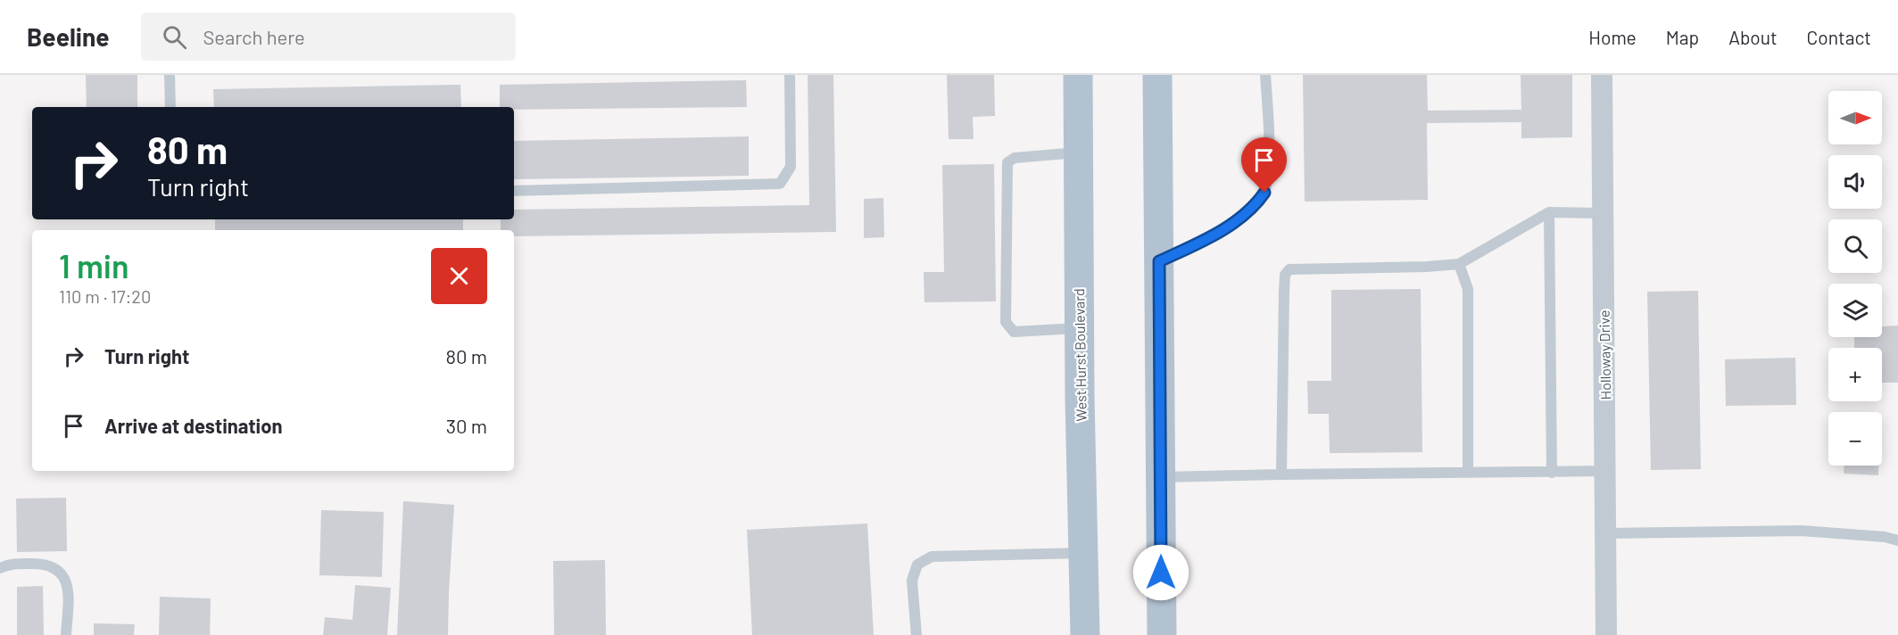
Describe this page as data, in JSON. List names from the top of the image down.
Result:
{
  "streets": {
    "main road": ["West Hurst Boulevard"],
    "street": ["Holloway Drive"]
  },
  "north": "right",
  "page": {
    "header": "Beeline",
    "search": "Search here",
    "nav": [
      "Home",
      "Map",
      "About",
      "Contact"
    ],
    "map_buttons": ["+", "−"],
    "turn": ["80 m", "Turn right"],
    "heading": ["1 min", "110 m · 17:20"],
    "list": [
      {
        "name": "Turn right",
        "value": "80 m"
      },
      {
        "name": "Arrive at destination",
        "value": "30 m"
      }
    ]
  }
}
